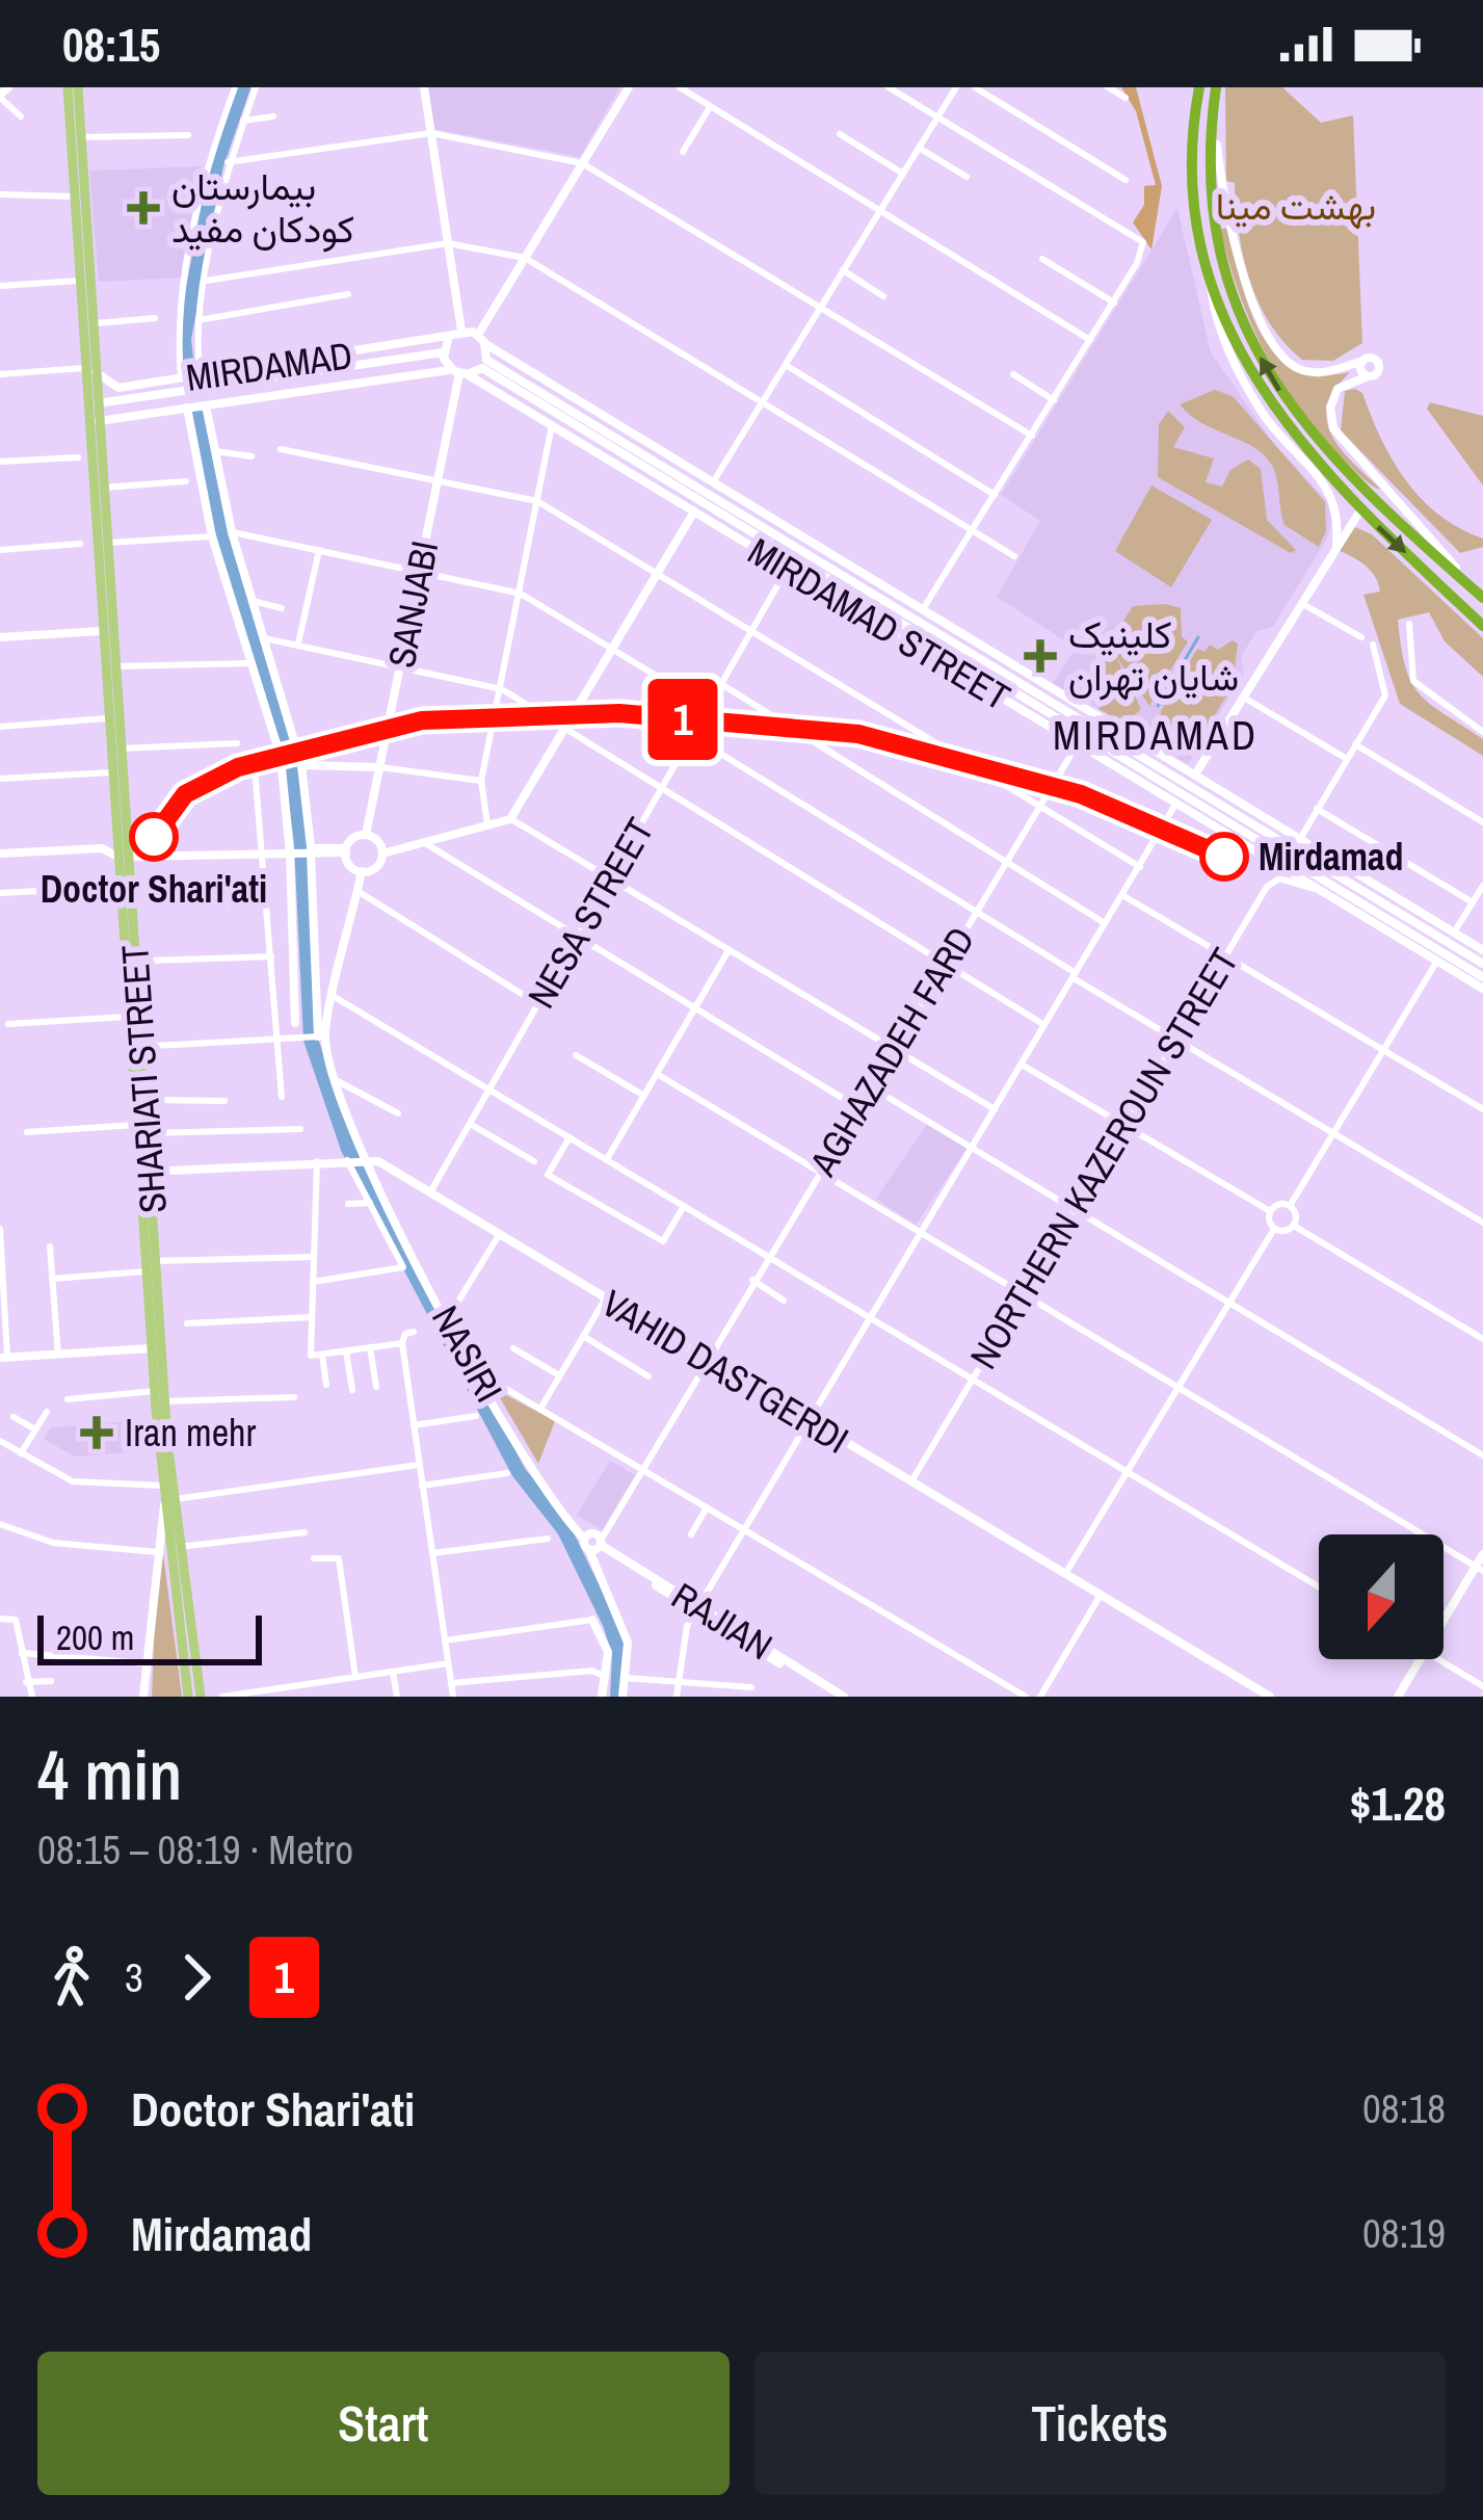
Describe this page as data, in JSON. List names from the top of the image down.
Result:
{
  "streets": {
    "main road": [
      "MIRDAMAD",
      "SANJABI",
      "MIRDAMAD STREET",
      "SHARIATI STREET",
      "NASIRI",
      "VAHID DASTGERDI",
      "RAJIAN"
    ],
    "street": ["NESA STREET", "AGHAZADEH FARD", "NORTHERN KAZEROUN STREET"]
  },
  "crossings": [
    ["MIRDAMAD", "SANJABI"],
    ["MIRDAMAD", "MIRDAMAD STREET"],
    ["MIRDAMAD", "SHARIATI STREET"],
    ["SANJABI", "MIRDAMAD STREET"],
    ["MIRDAMAD STREET", "NESA STREET"],
    ["MIRDAMAD STREET", "AGHAZADEH FARD"],
    ["MIRDAMAD STREET", "NORTHERN KAZEROUN STREET"],
    ["NESA STREET", "VAHID DASTGERDI"],
    ["AGHAZADEH FARD", "NASIRI"],
    ["AGHAZADEH FARD", "VAHID DASTGERDI"],
    ["AGHAZADEH FARD", "RAJIAN"],
    ["SHARIATI STREET", "VAHID DASTGERDI"],
    ["NORTHERN KAZEROUN STREET", "VAHID DASTGERDI"],
    ["NASIRI", "VAHID DASTGERDI"],
    ["NASIRI", "RAJIAN"]
  ],
  "districts": ["MIRDAMAD"],
  "parks": ["بهشت مينا"],
  "places": {
    "health": ["بیمارستان کودکان مفید", "کلینیک شایان تهران", "Iran mehr"],
    "other": ["Doctor Shari'ati", "Mirdamad"]
  },
  "lines": ["metro line 1"],
  "scale_bar": "200 m",
  "north": "bottom",
  "page": {
    "status": "08:15",
    "on_map": "1",
    "scale": "200 m",
    "heading": ["4 min", "08:15 – 08:19 · Metro", "$1.28"],
    "legs": ["3", "1"],
    "list": [
      {
        "name": "Doctor Shari'ati",
        "value": "08:18"
      },
      {
        "name": "Mirdamad",
        "value": "08:19"
      }
    ],
    "buttons": ["Start", "Tickets"]
  }
}
